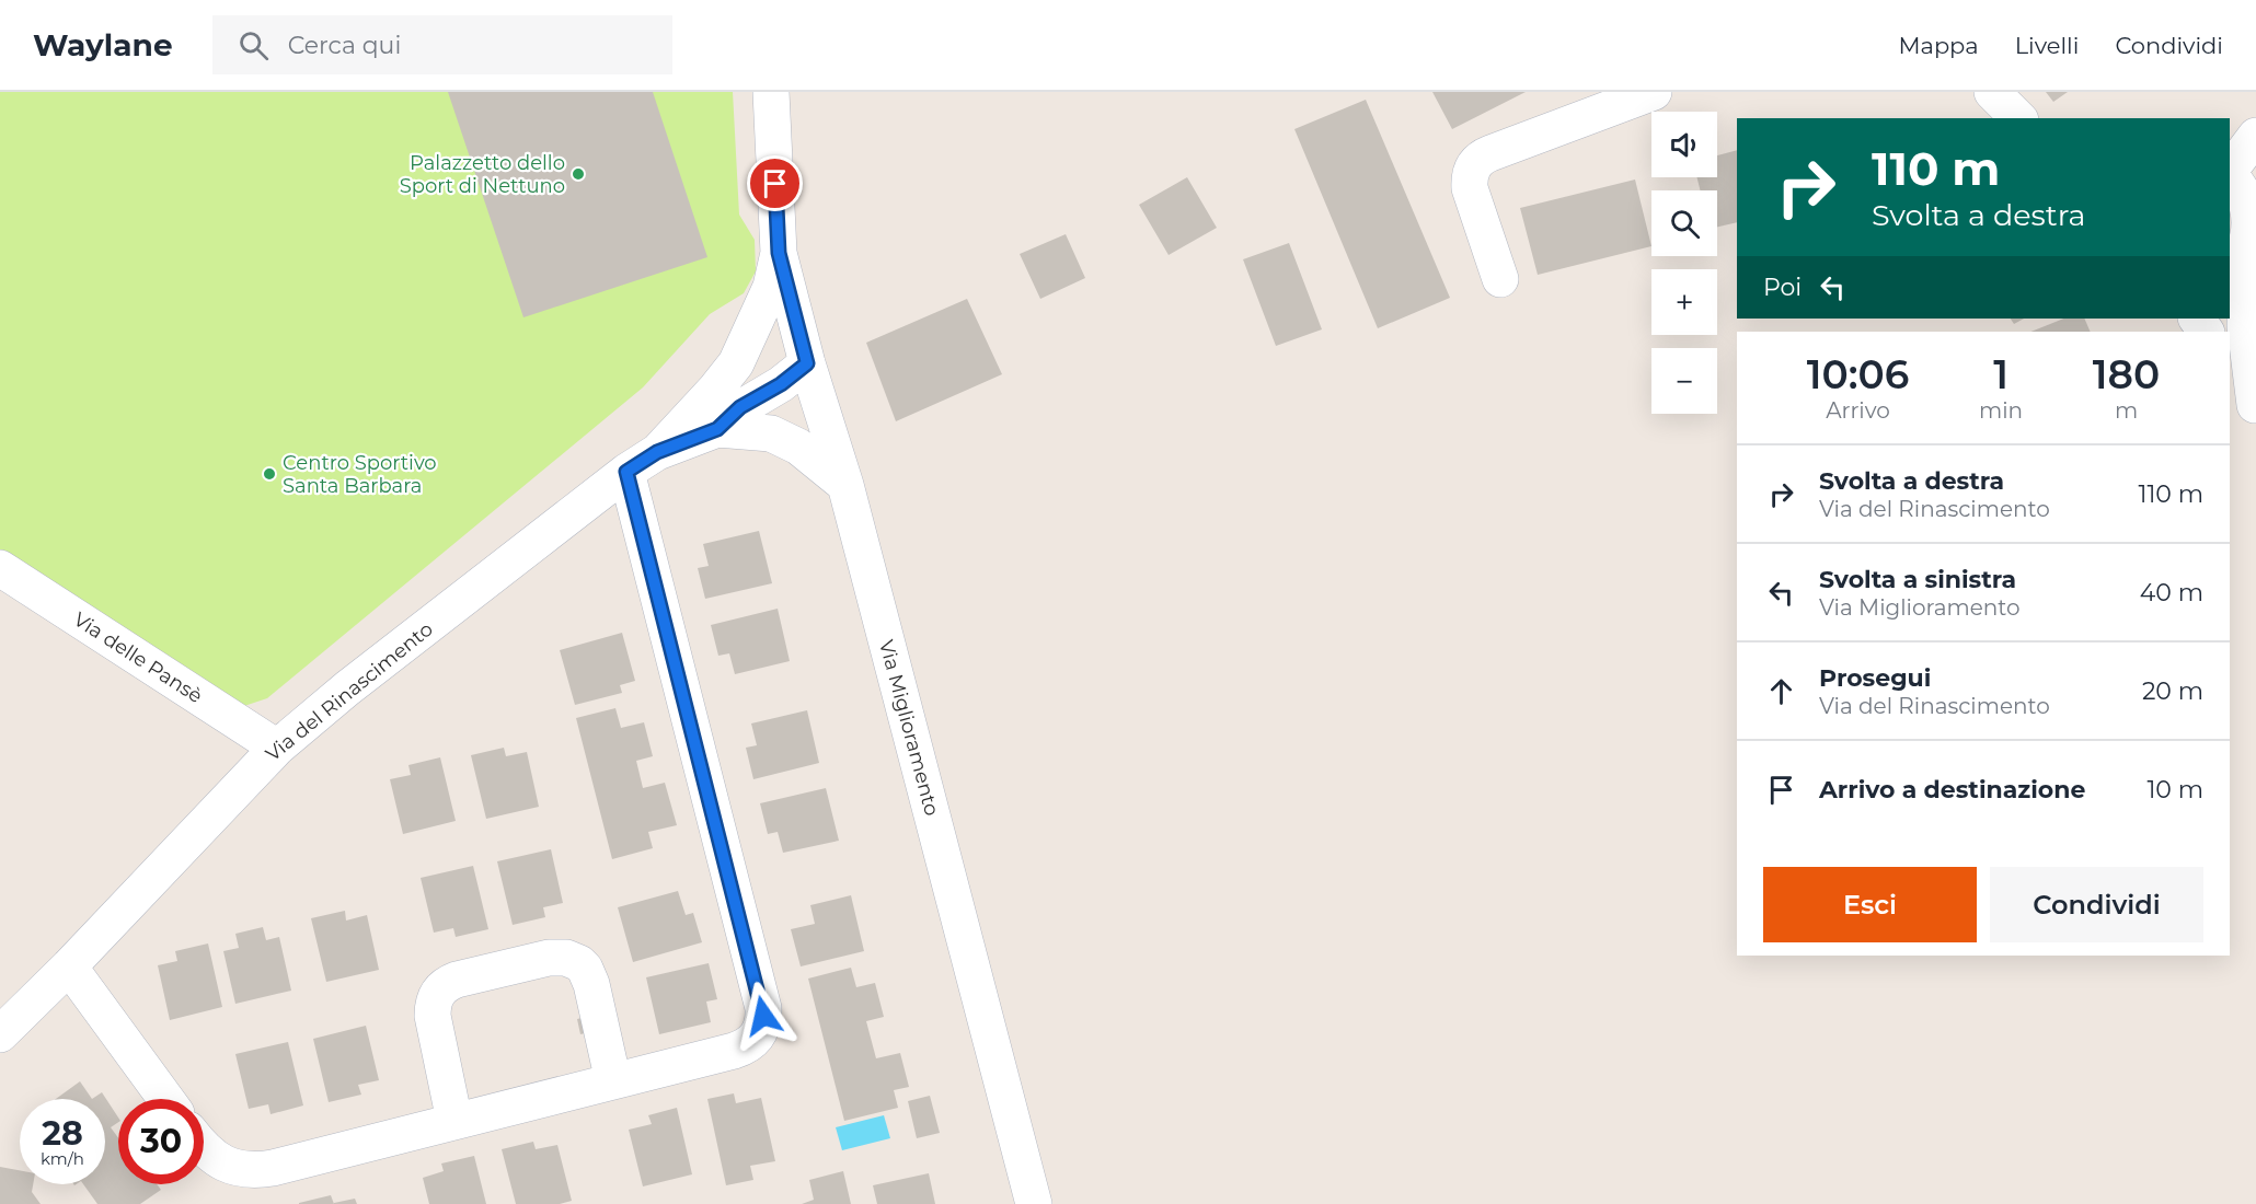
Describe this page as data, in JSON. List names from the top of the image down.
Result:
{
  "streets": {
    "street": ["Via delle Pansè", "Via del Rinascimento", "Via Miglioramento"]
  },
  "crossings": [
    ["Via delle Pansè", "Via del Rinascimento"],
    ["Via del Rinascimento", "Via Miglioramento"]
  ],
  "places": ["Palazzetto dello Sport di Nettuno", "Centro Sportivo Santa Barbara"],
  "page": {
    "header": "Waylane",
    "search": "Cerca qui",
    "nav": ["Mappa", "Livelli", "Condividi"],
    "map_buttons": ["+", "−"],
    "turn": ["110 m", "Svolta a destra"],
    "then": "Poi",
    "eta": [
      "10:06",
      "Arrivo",
      "1",
      "min",
      "180",
      "m"
    ],
    "list": [
      {
        "name": "Svolta a destra",
        "note": "Via del Rinascimento",
        "value": "110 m"
      },
      {
        "name": "Svolta a sinistra",
        "note": "Via Miglioramento",
        "value": "40 m"
      },
      {
        "name": "Prosegui",
        "note": "Via del Rinascimento",
        "value": "20 m"
      },
      {
        "name": "Arrivo a destinazione",
        "value": "10 m"
      }
    ],
    "buttons": ["Esci", "Condividi"],
    "speed": "28 km/h",
    "limit": "30"
  }
}
